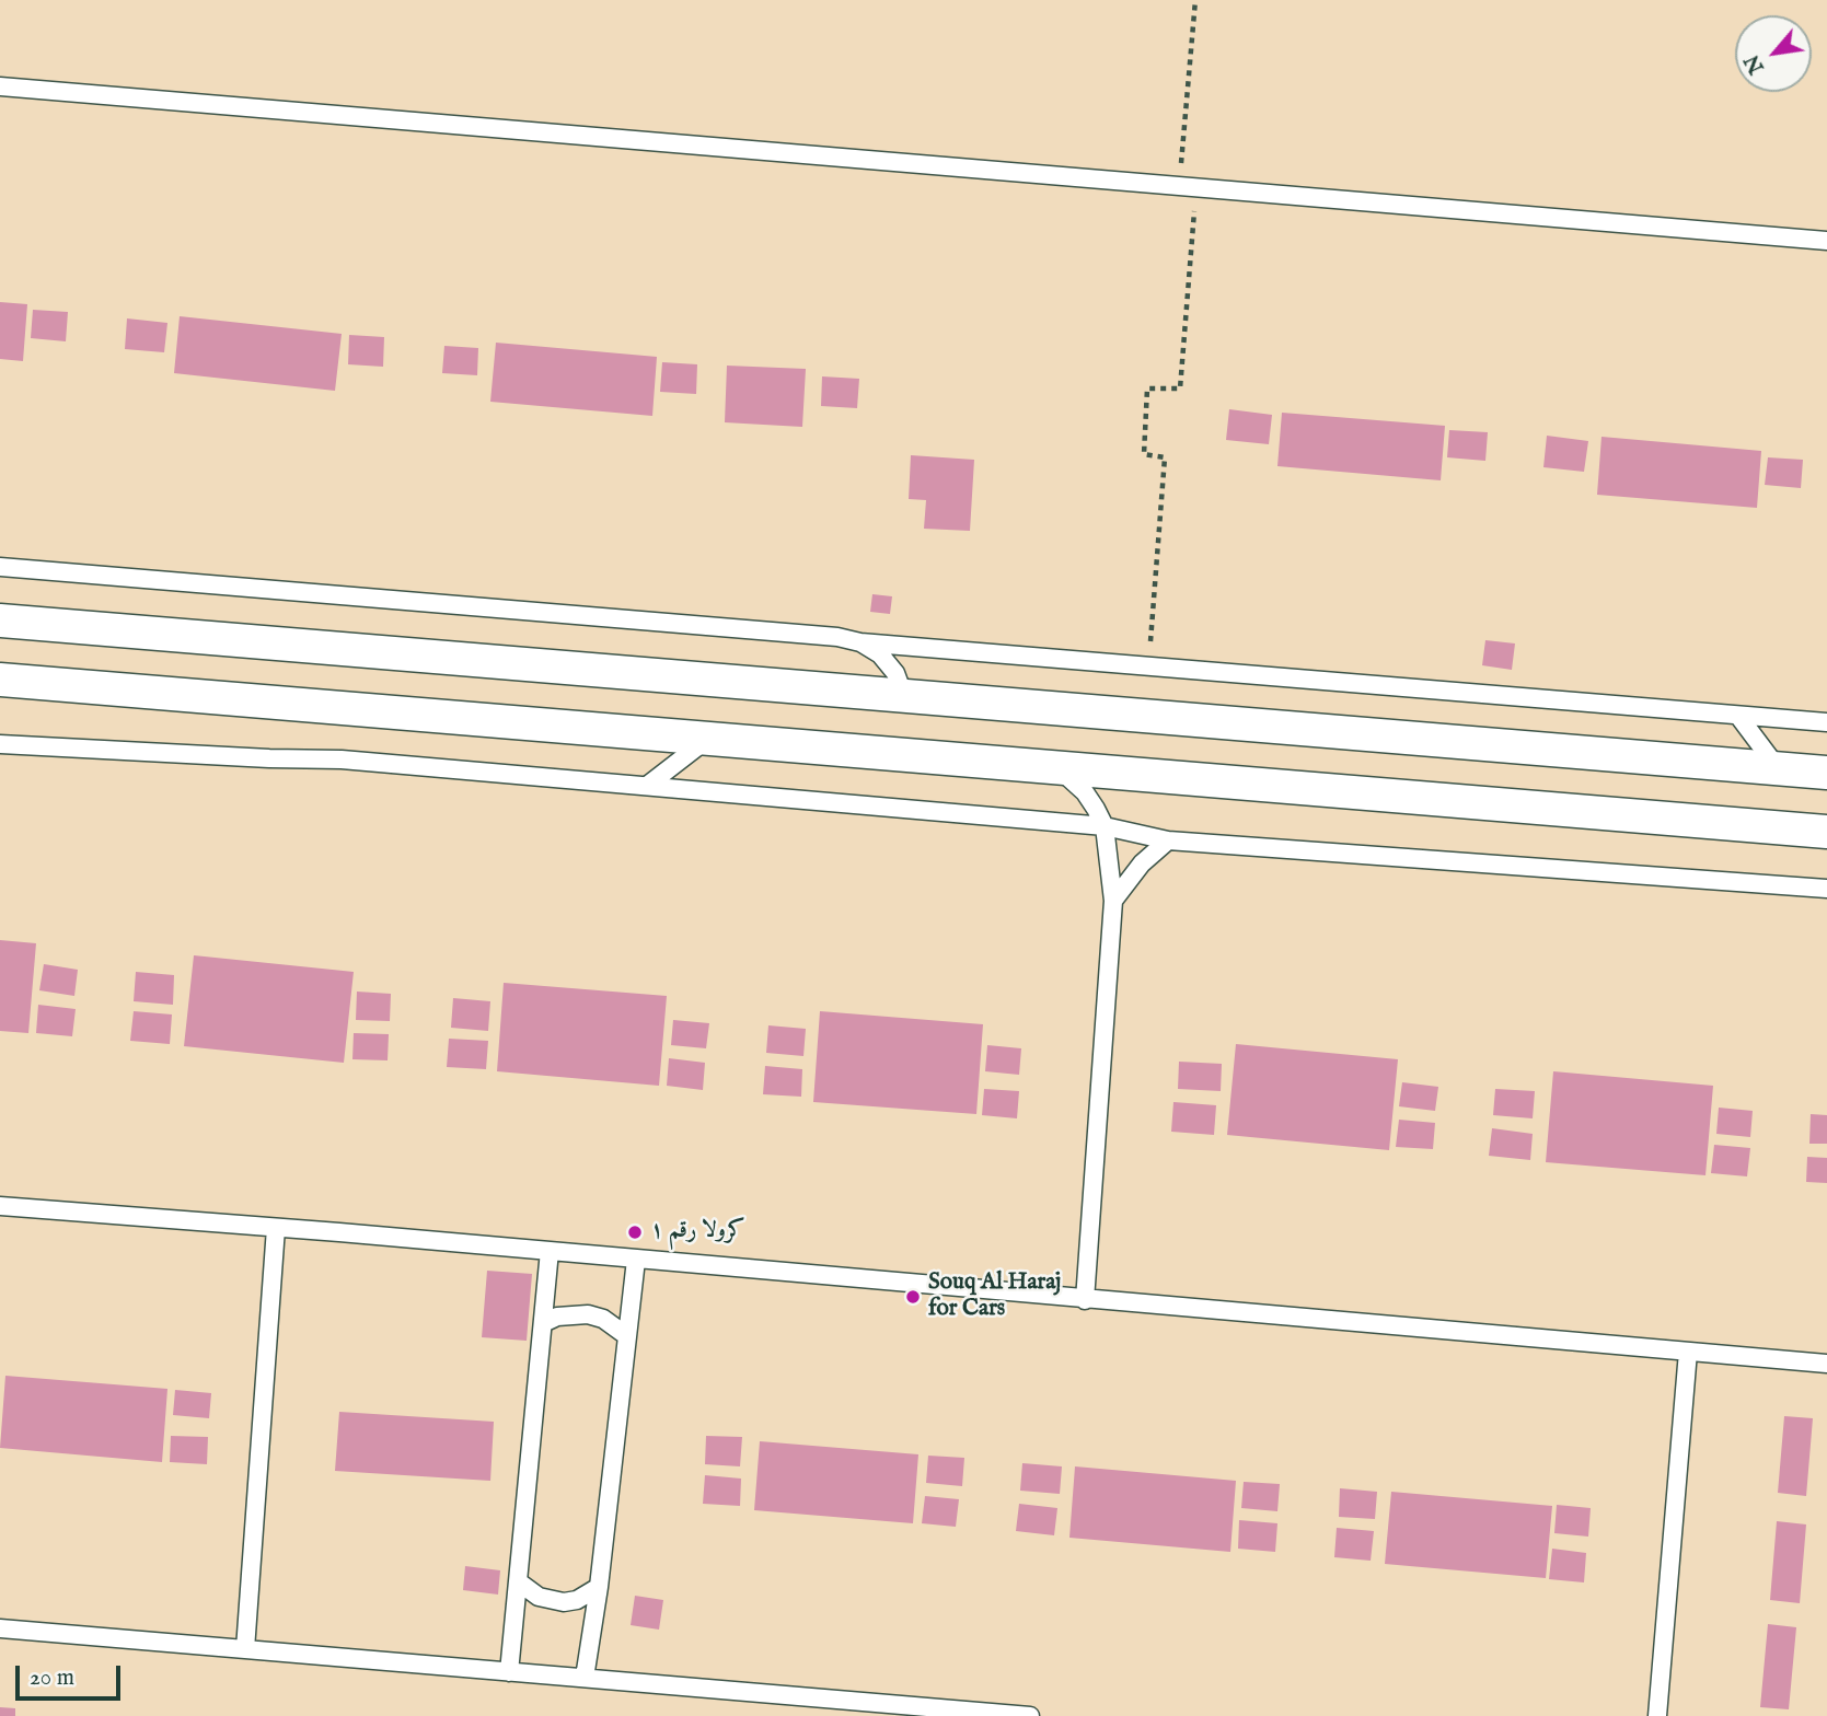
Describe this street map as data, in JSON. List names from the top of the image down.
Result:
{
  "places": ["كرولا رقم ١", "Souq Al Haraj for Cars"],
  "scale_bar": "20 m",
  "north": "bottom left"
}
